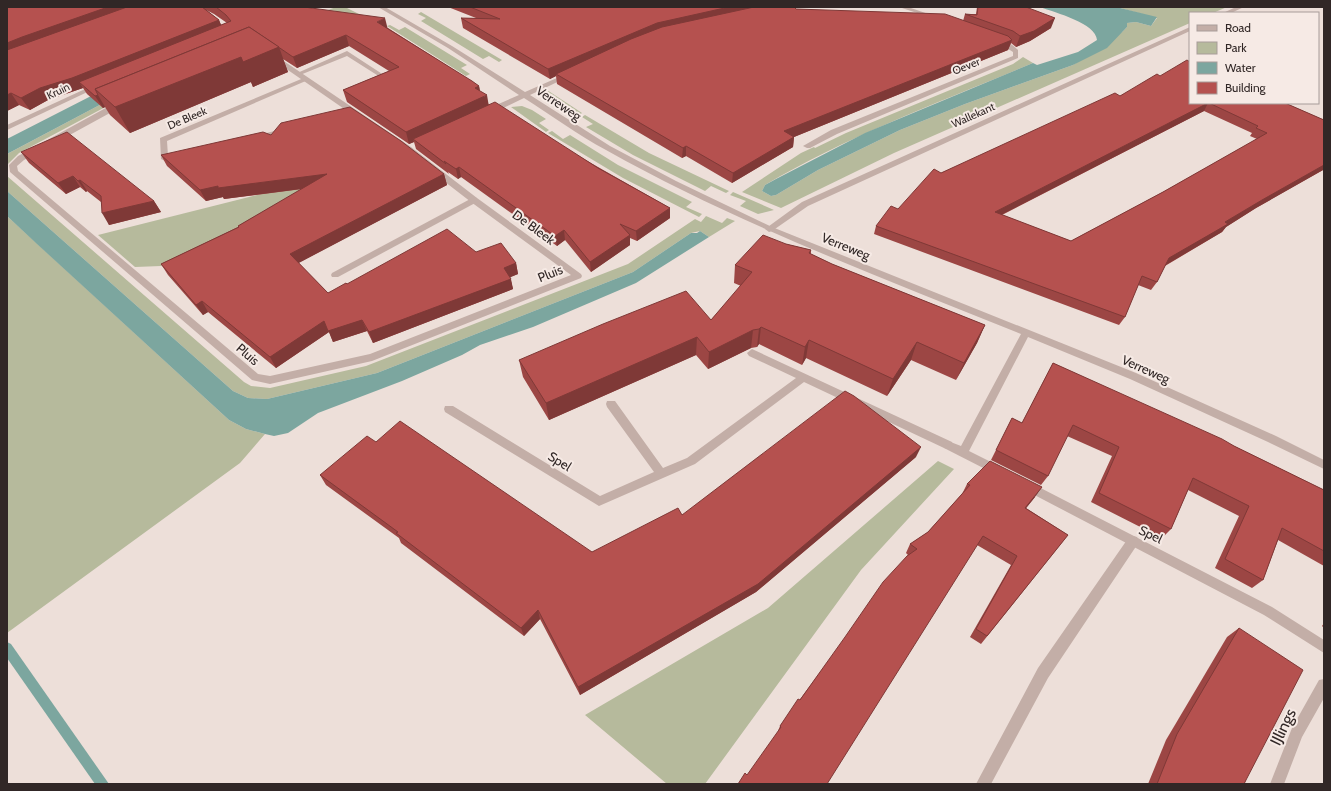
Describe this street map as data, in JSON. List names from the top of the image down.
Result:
{
  "streets": {
    "street": [
      "Oever",
      "Kruin",
      "Verreweg",
      "Wallekant",
      "De Bleek",
      "Pluis",
      "Spel",
      "IJlings"
    ]
  },
  "crossings": [
    ["Verreweg", "Wallekant"],
    ["De Bleek", "Pluis"]
  ],
  "legend": [
    "Road",
    "Park",
    "Water",
    "Building"
  ]
}
